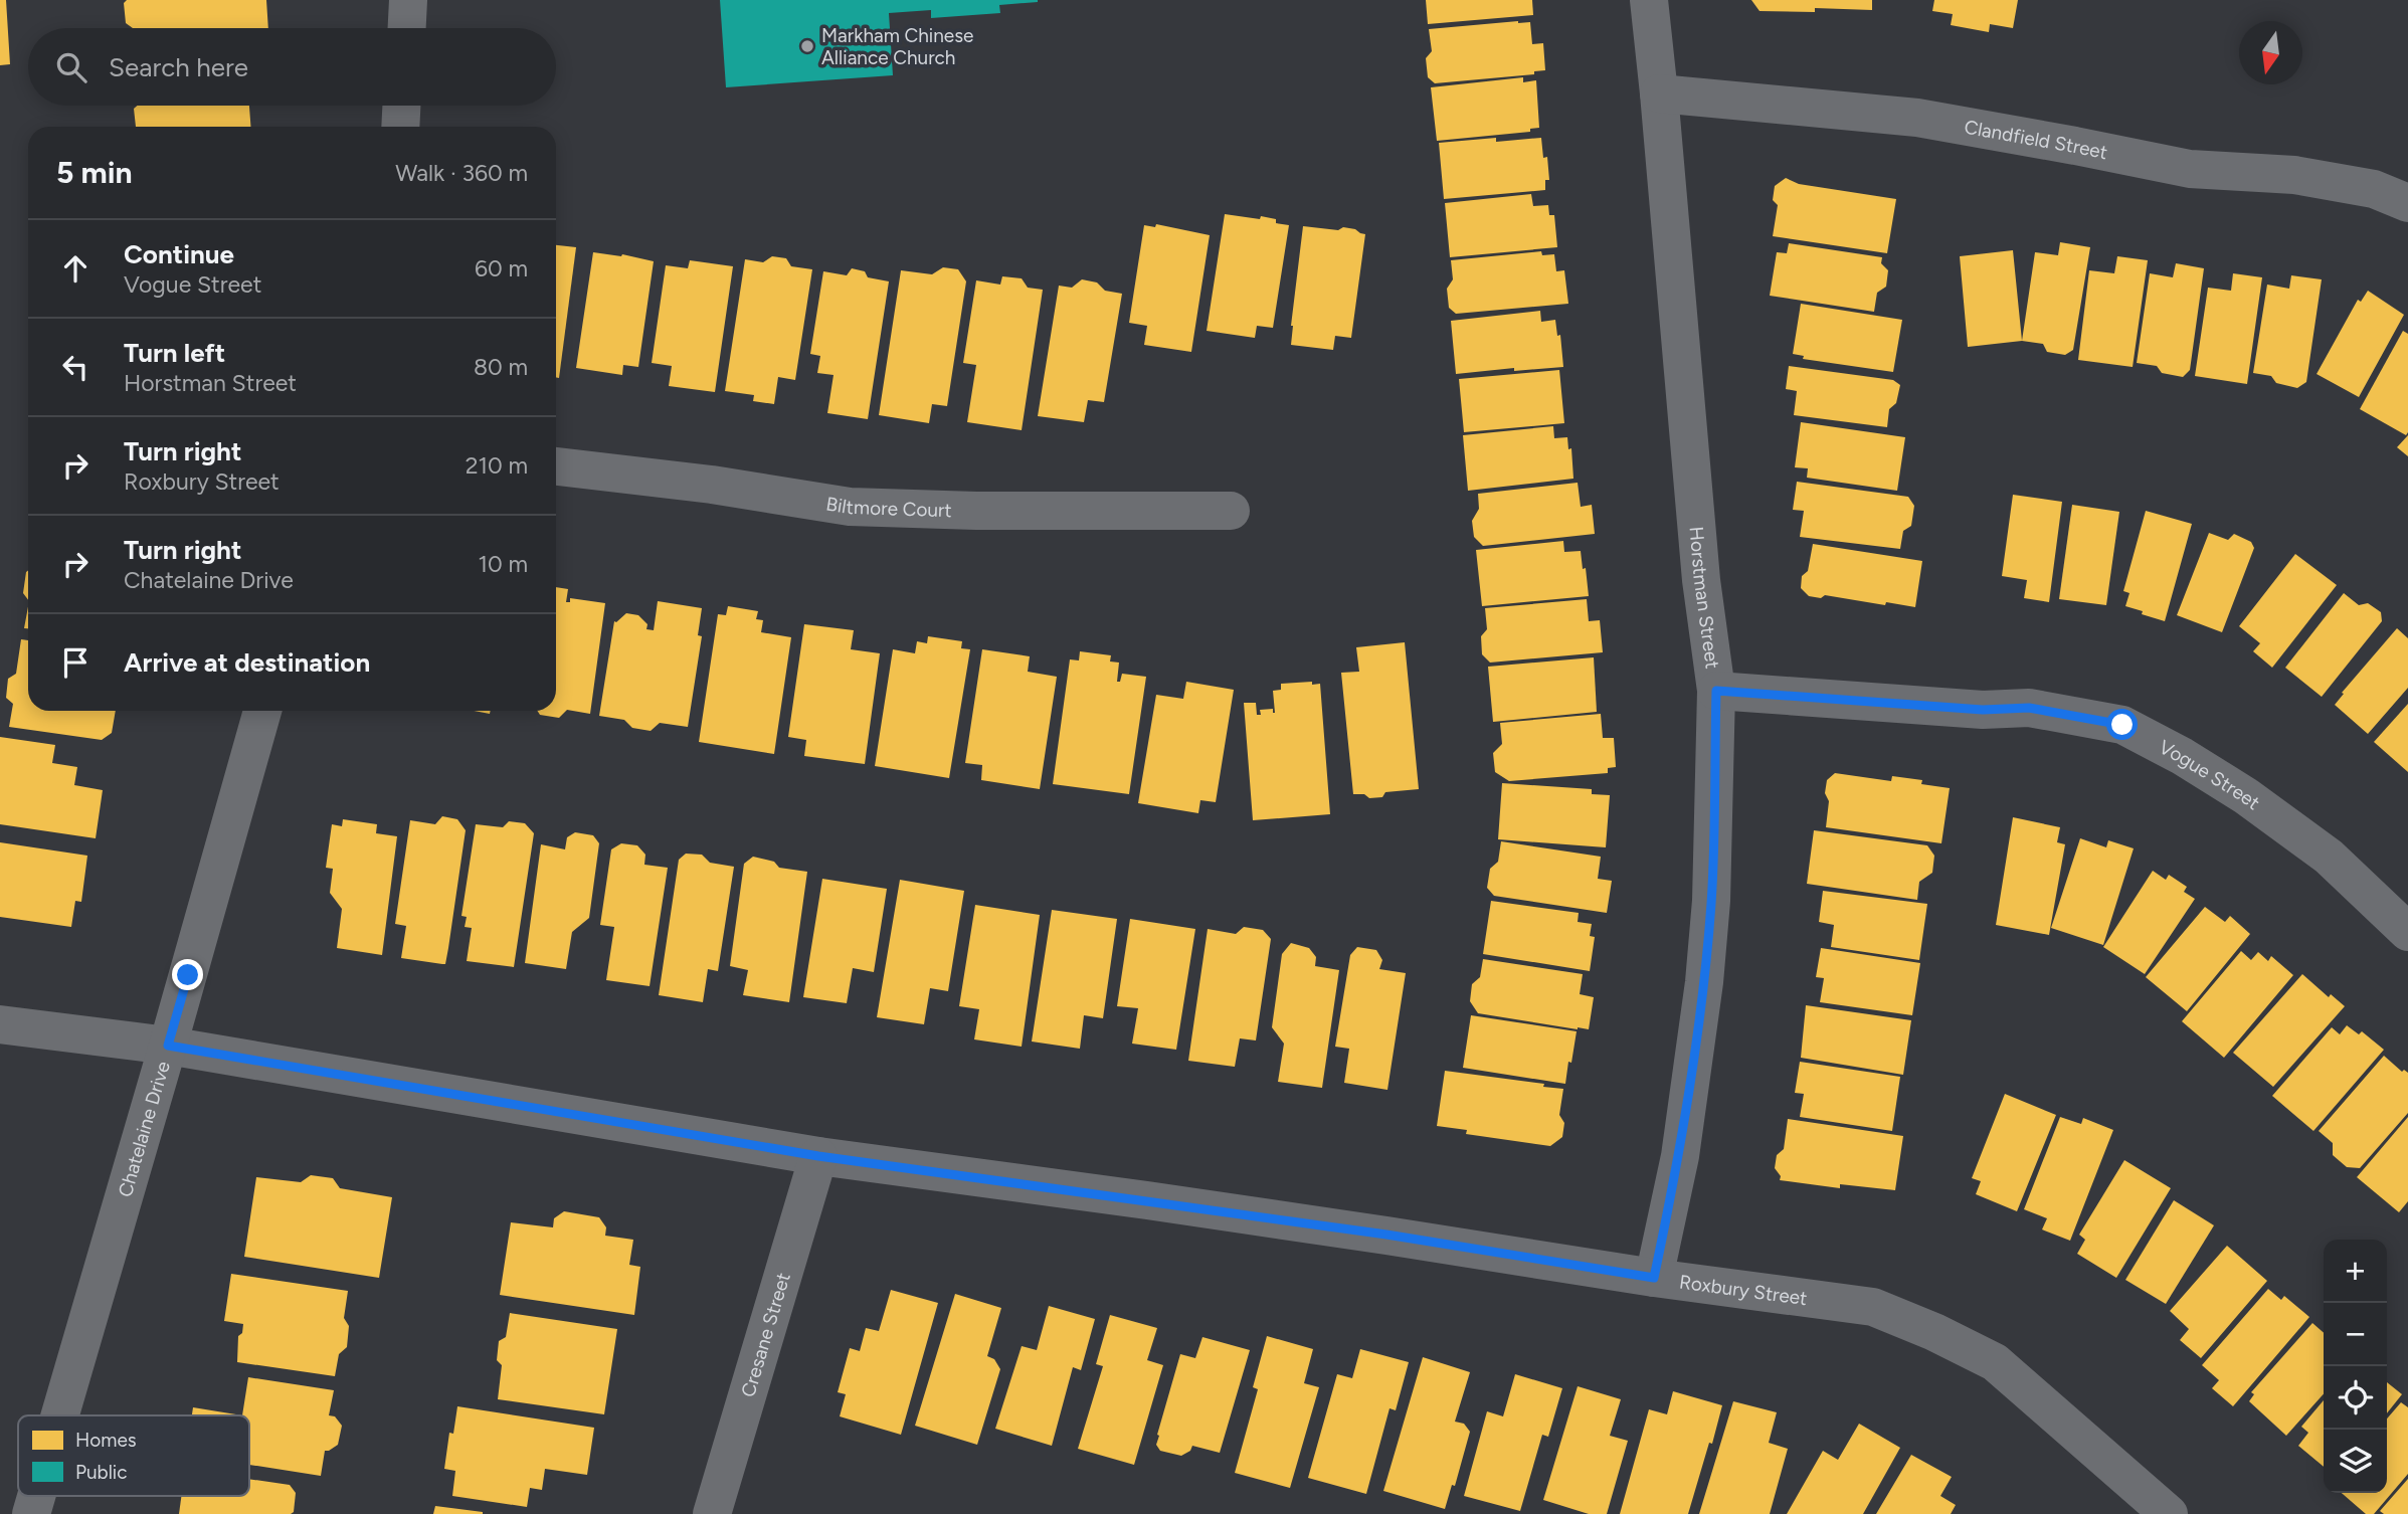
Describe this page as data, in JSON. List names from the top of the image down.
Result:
{
  "streets": {
    "street": [
      "Clandfield Street",
      "Biltmore Court",
      "Horstman Street",
      "Vogue Street",
      "Chatelaine Drive",
      "Roxbury Street",
      "Cresane Street"
    ]
  },
  "crossings": [
    ["Clandfield Street", "Horstman Street"],
    ["Horstman Street", "Vogue Street"],
    ["Horstman Street", "Roxbury Street"],
    ["Chatelaine Drive", "Roxbury Street"],
    ["Roxbury Street", "Cresane Street"]
  ],
  "places": ["Markham Chinese Alliance Church"],
  "legend": ["Homes", "Public"],
  "north": "bottom",
  "page": {
    "search": "Search here",
    "heading": ["5 min", "Walk · 360 m"],
    "list": [
      ["Continue", "Vogue Street", "60 m"],
      ["Turn left", "Horstman Street", "80 m"],
      ["Turn right", "Roxbury Street", "210 m"],
      ["Turn right", "Chatelaine Drive", "10 m"],
      "Arrive at destination"
    ],
    "map_buttons": ["+", "−"]
  }
}
